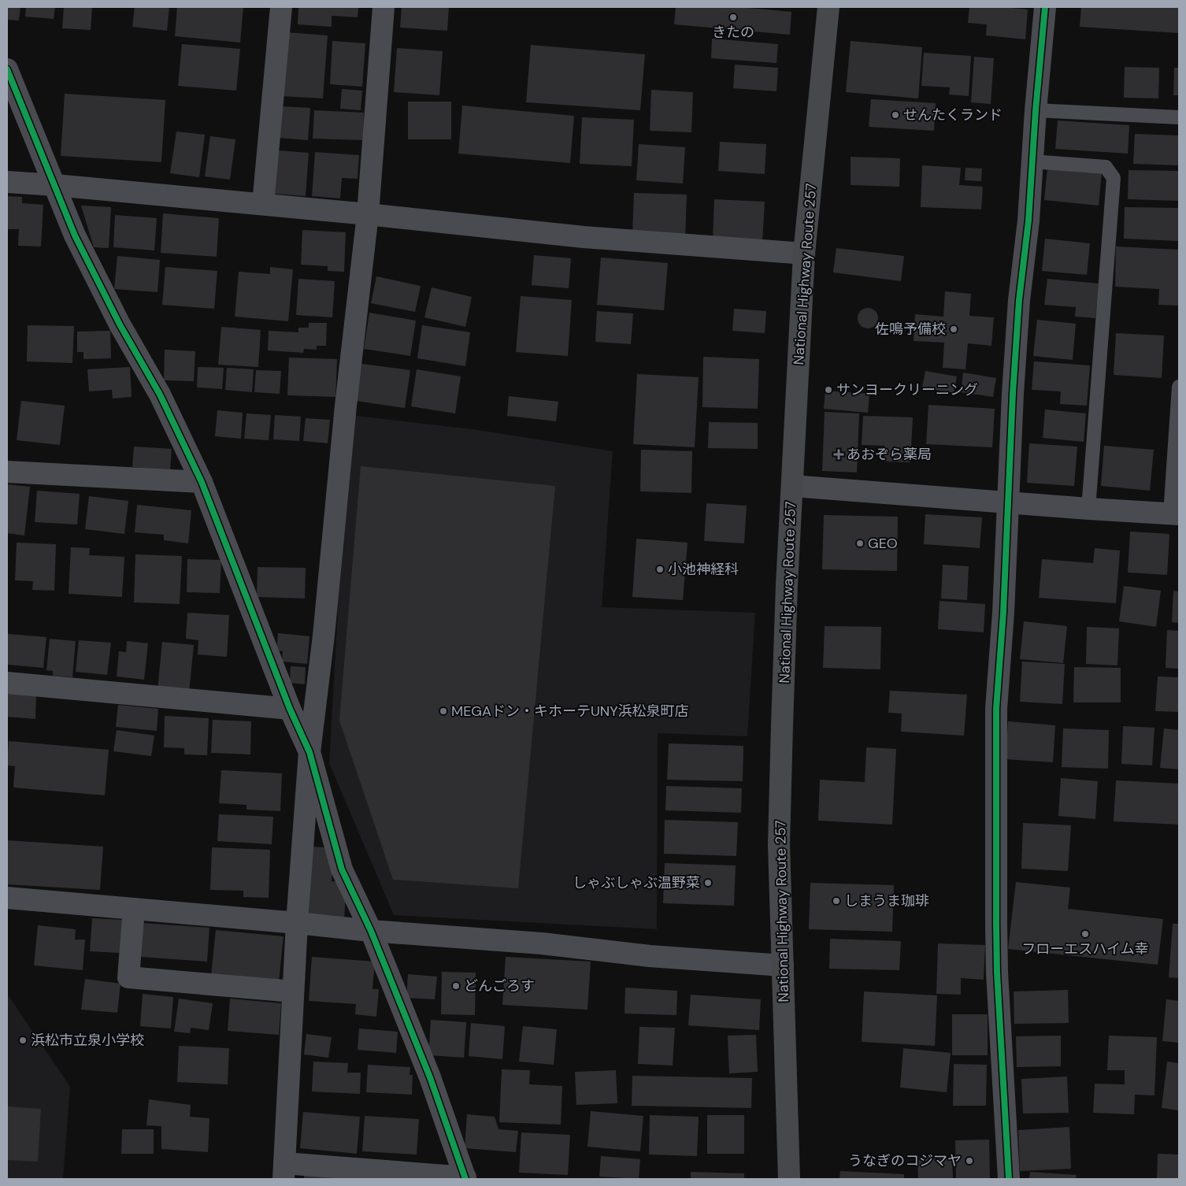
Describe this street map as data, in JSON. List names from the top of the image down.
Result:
{
  "streets": {
    "highway": ["National Highway Route 257"]
  },
  "places": {
    "other": [
      "きたの",
      "せんたくランド",
      "佐鳴予備校",
      "サンヨークリーニング",
      "GEO",
      "小池神経科",
      "MEGAドン・キホーテUNY浜松泉町店",
      "しゃぶしゃぶ温野菜",
      "しまうま珈琲",
      "フローエスハイム幸",
      "どんごろす",
      "浜松市立泉小学校",
      "うなぎのコジマヤ"
    ],
    "health": ["あおぞら薬局"]
  }
}
